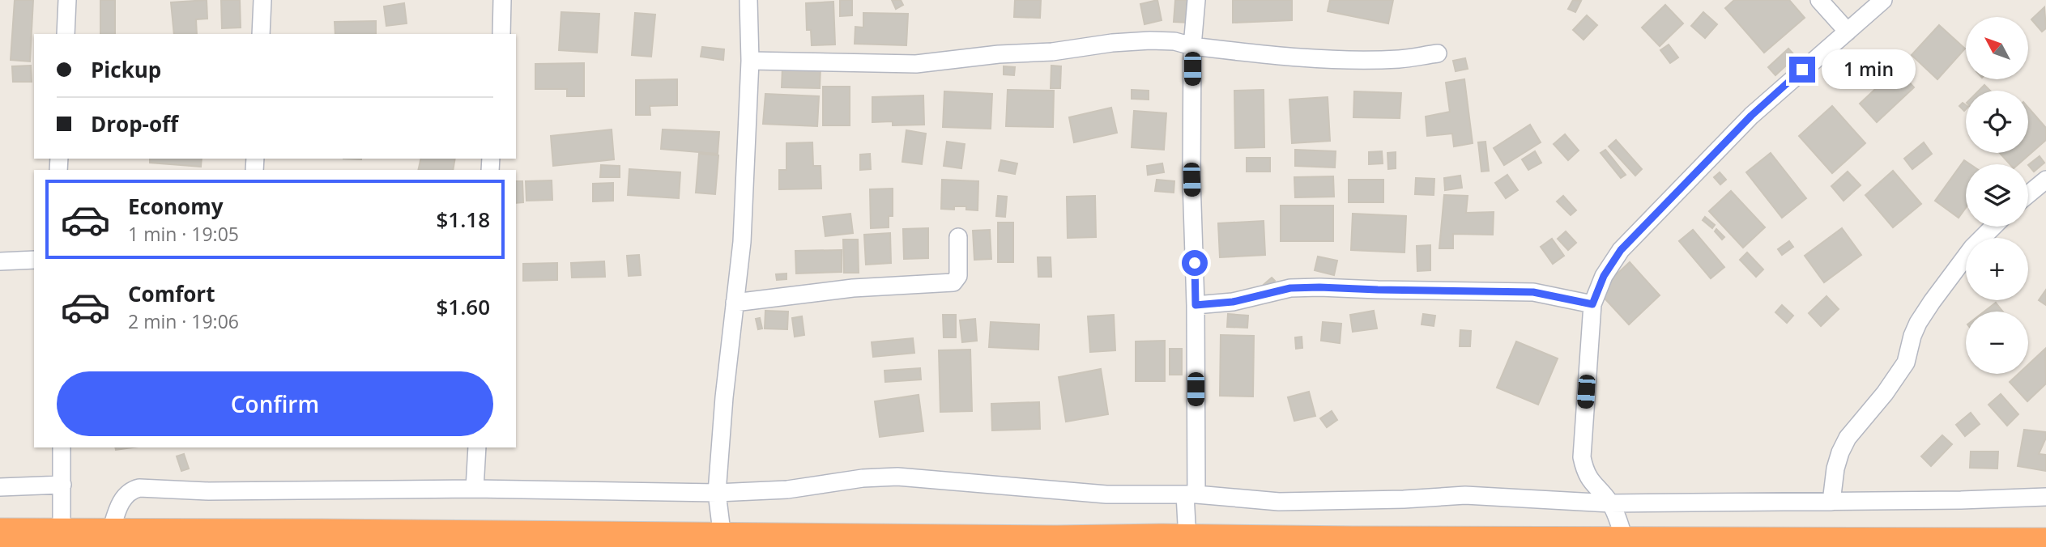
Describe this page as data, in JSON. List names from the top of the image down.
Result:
{
  "north": "top left",
  "page": {
    "map_buttons": ["+", "−"],
    "banner": ["Pickup", "Drop-off"],
    "bubble": "1 min",
    "list": [
      {
        "name": "Economy",
        "note": "1 min · 19:05",
        "value": "$1.18"
      },
      {
        "name": "Comfort",
        "note": "2 min · 19:06",
        "value": "$1.60"
      }
    ],
    "buttons": "Confirm"
  }
}
